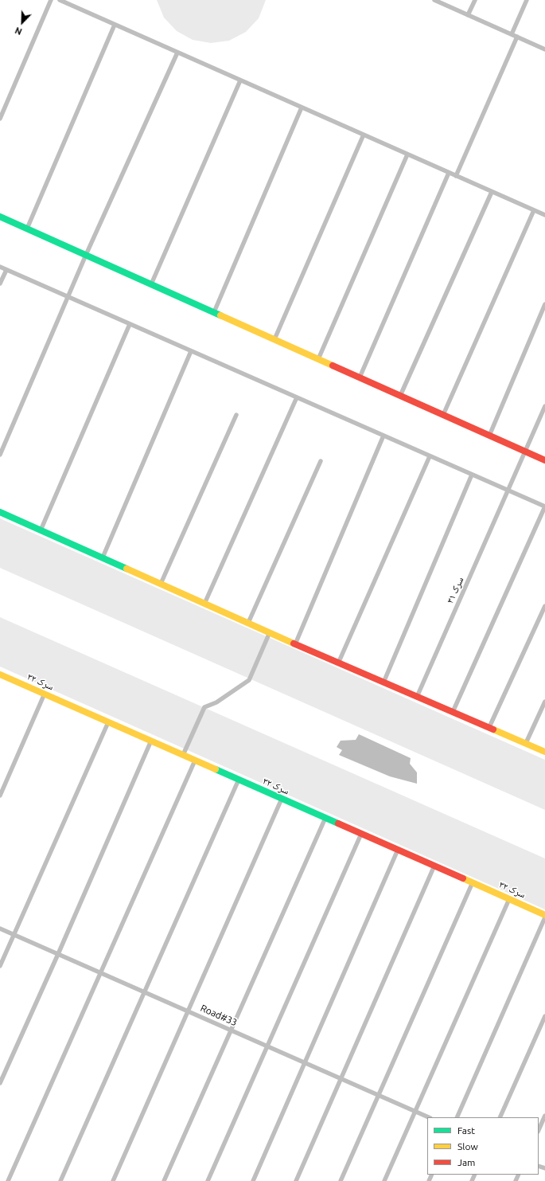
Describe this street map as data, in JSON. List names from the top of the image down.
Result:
{
  "streets": {
    "street": ["سرک ۳۱", "سرک ۳۲", "Road#33"]
  },
  "legend": ["Fast", "Slow", "Jam"],
  "north": "bottom left"
}
